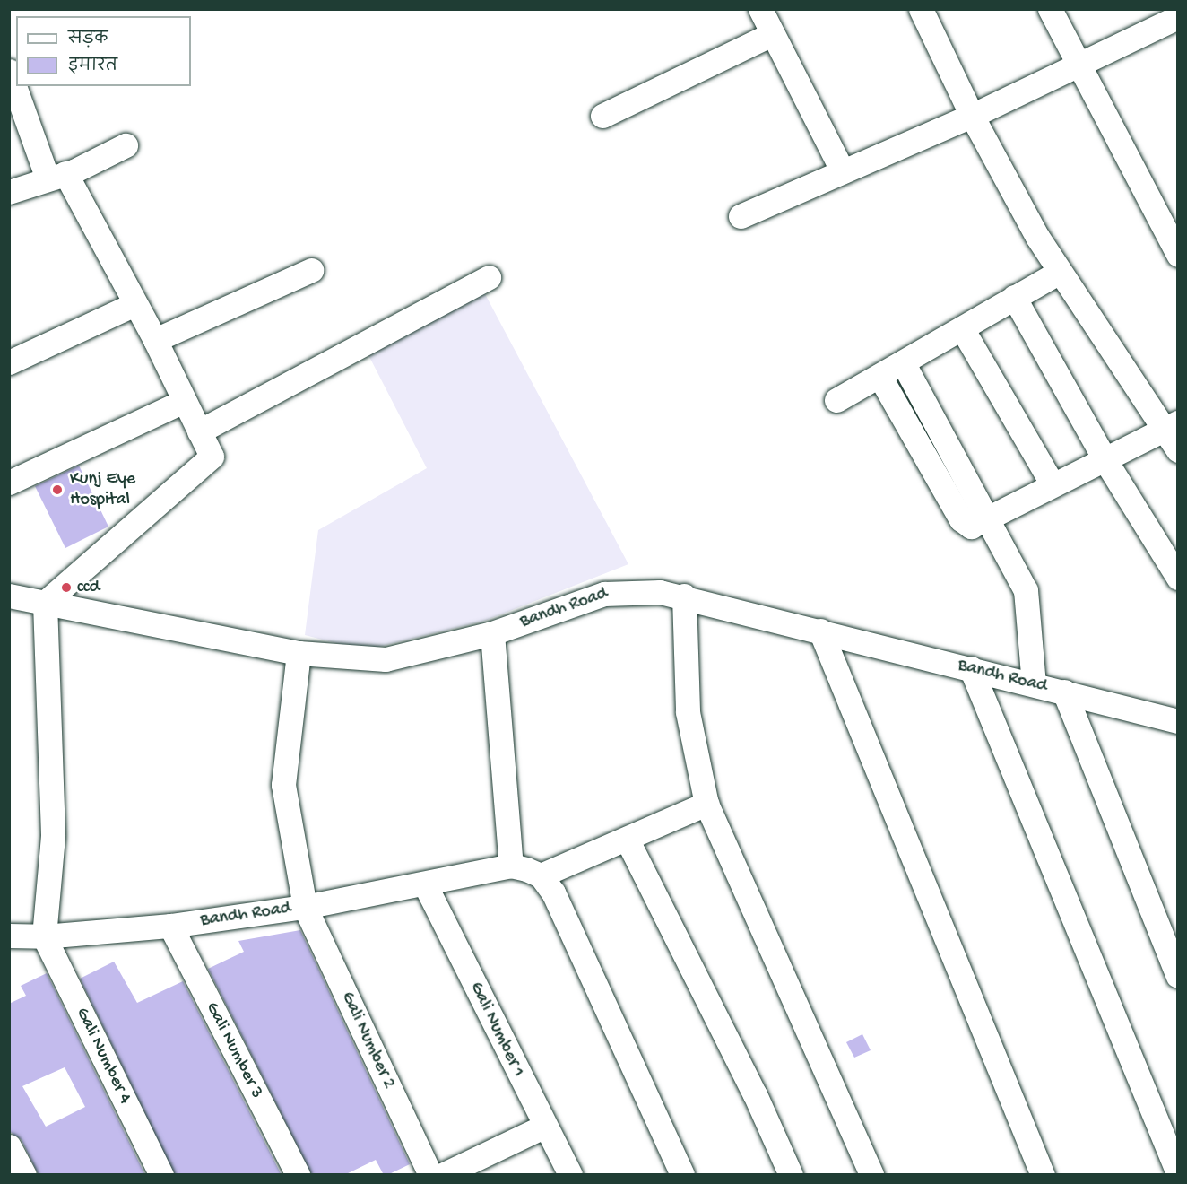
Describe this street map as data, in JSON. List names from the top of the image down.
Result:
{
  "streets": {
    "street": [
      "Bandh Road",
      "Gali Number 1",
      "Gali Number 2",
      "Gali Number 3",
      "Gali Number 4"
    ]
  },
  "crossings": [
    ["Bandh Road", "Gali Number 1"],
    ["Bandh Road", "Gali Number 2"],
    ["Bandh Road", "Gali Number 3"],
    ["Bandh Road", "Gali Number 4"]
  ],
  "places": ["Kunj Eye Hospital", "ccd"],
  "legend": ["सड़क", "इमारत"]
}
